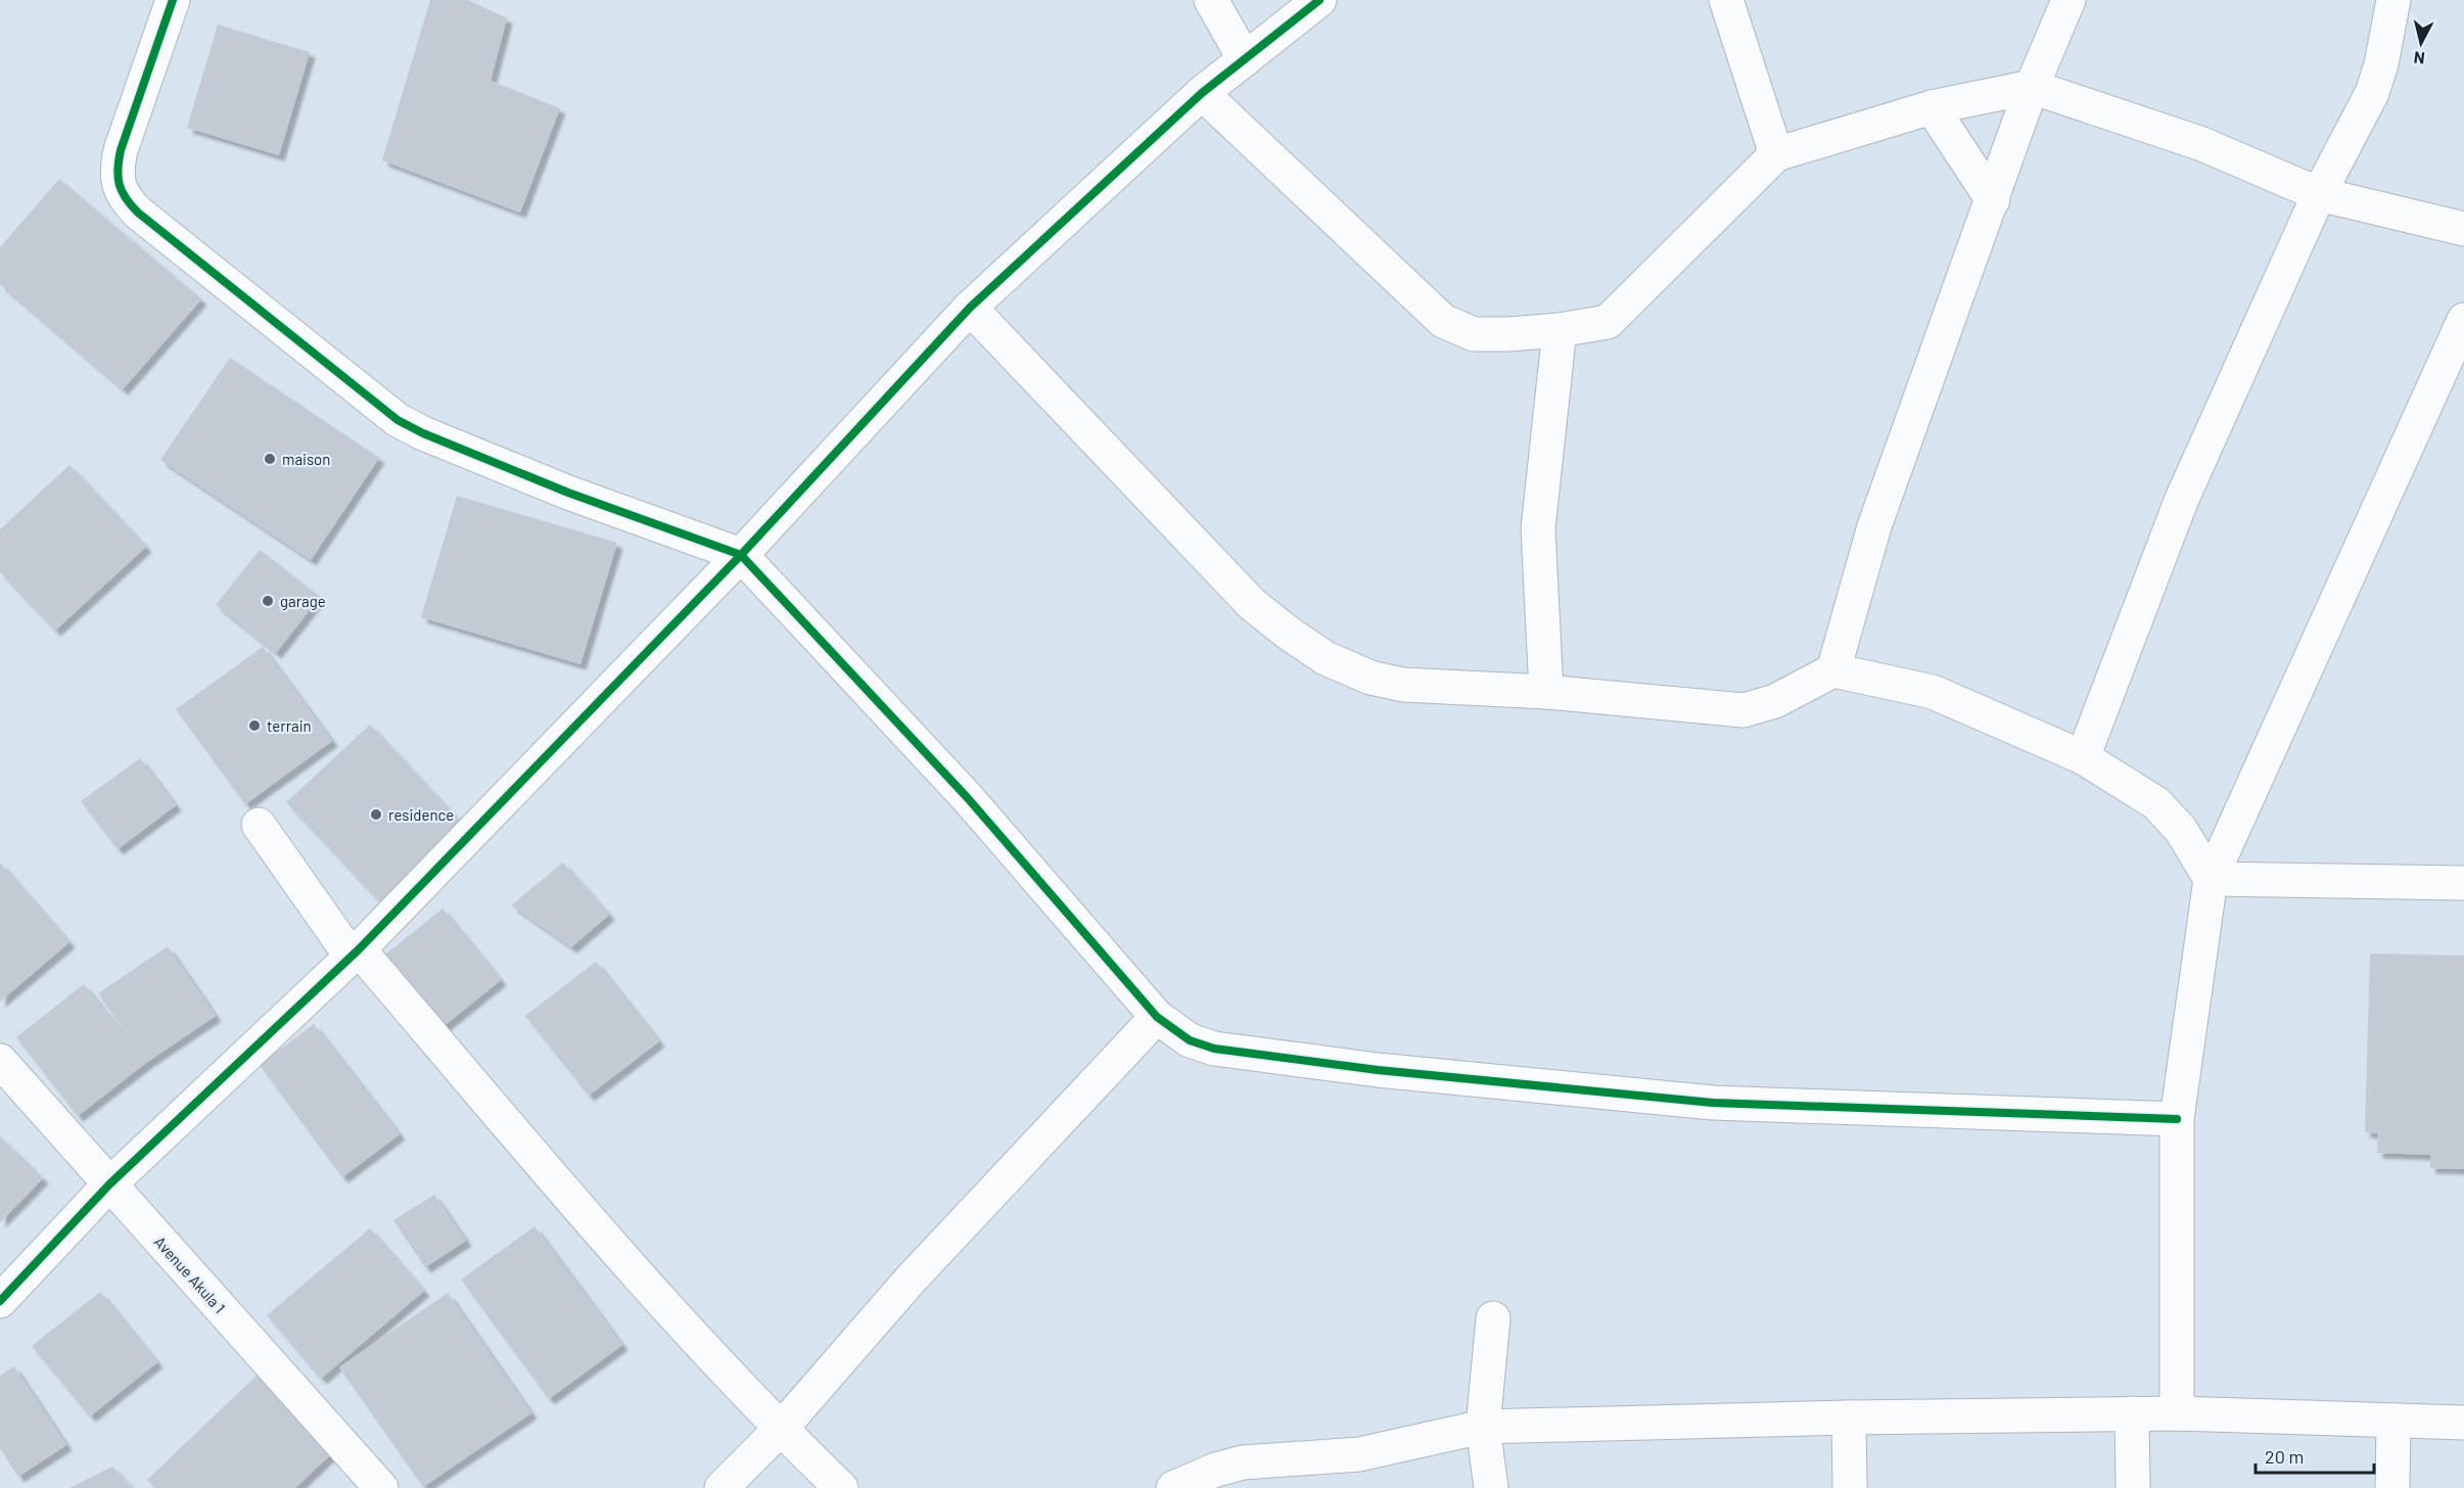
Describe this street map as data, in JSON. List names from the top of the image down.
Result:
{
  "streets": {
    "street": ["Avenue Akula 1"]
  },
  "places": [
    "maison",
    "garage",
    "terrain",
    "residence"
  ],
  "scale_bar": "20 m",
  "north": "bottom"
}
